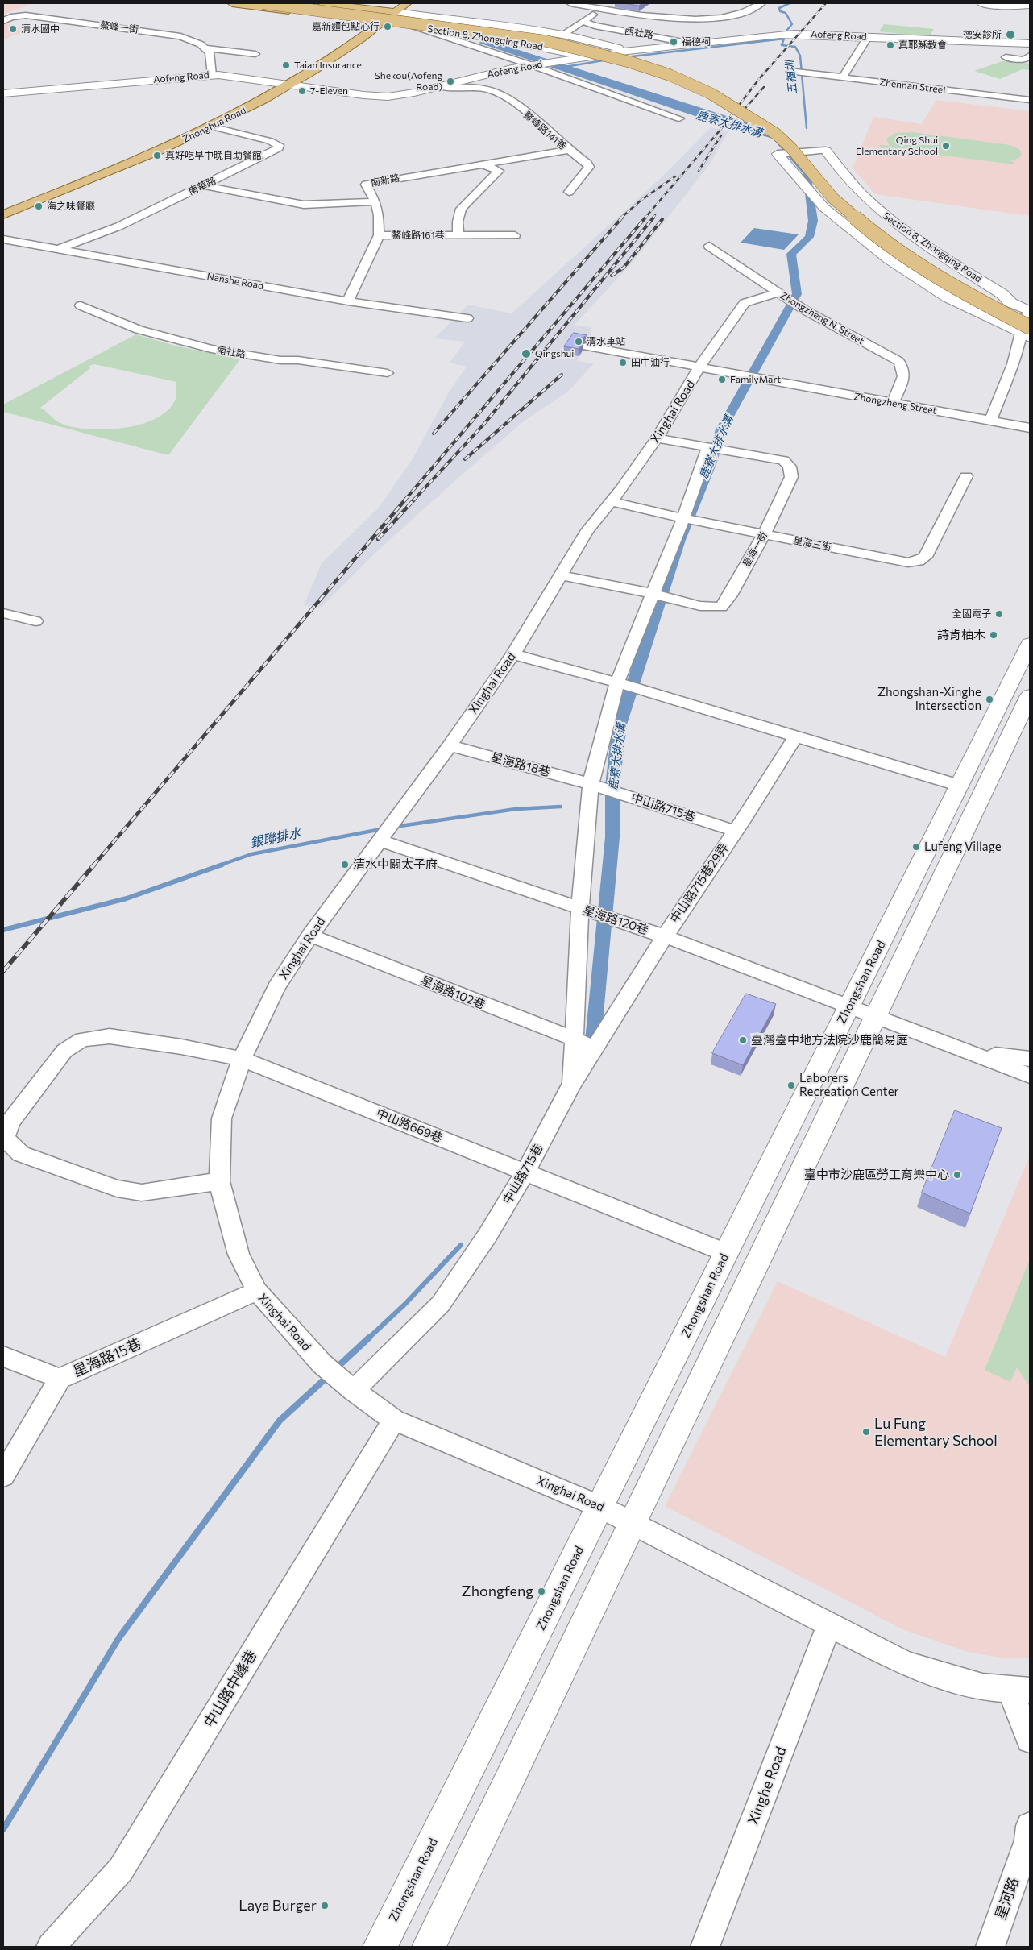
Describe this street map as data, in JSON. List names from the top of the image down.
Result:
{
  "streets": {
    "main road": ["Zhonghua Road"],
    "street": [
      "鰲峰一街",
      "西社路",
      "Aofeng Road",
      "Section 8, Zhongqing Road",
      "Zhennan Street",
      "鰲峰路141巷",
      "南新路",
      "南華路",
      "鰲峰路161巷",
      "Nanshe Road",
      "Zhongzheng N. Street",
      "南社路",
      "Zhongzheng Street",
      "Xinghai Road",
      "星海三街",
      "星海一街",
      "星海路18巷",
      "中山路715巷",
      "中山路715巷29弄",
      "星海路120巷",
      "Zhongshan Road",
      "星海路102巷",
      "中山路669巷",
      "星海路15巷",
      "中山路中峰巷",
      "Xinghe Road",
      "星河路"
    ]
  },
  "crossings": [
    ["西社路", "Aofeng Road"],
    ["Aofeng Road", "Section 8, Zhongqing Road"],
    ["Aofeng Road", "Zhonghua Road"],
    ["Aofeng Road", "鰲峰路141巷"],
    ["Section 8, Zhongqing Road", "Zhonghua Road"],
    ["Zhonghua Road", "南華路"],
    ["鰲峰路141巷", "南新路"],
    ["鰲峰路141巷", "鰲峰路161巷"],
    ["南新路", "鰲峰路161巷"],
    ["南新路", "Nanshe Road"],
    ["南華路", "Nanshe Road"],
    ["Zhongzheng N. Street", "Zhongzheng Street"],
    ["Zhongzheng N. Street", "Xinghai Road"],
    ["Zhongzheng Street", "Xinghai Road"],
    ["Xinghai Road", "星海三街"],
    ["Xinghai Road", "星海一街"],
    ["Xinghai Road", "星海路18巷"],
    ["Xinghai Road", "中山路715巷"],
    ["Xinghai Road", "星海路120巷"],
    ["Xinghai Road", "Zhongshan Road"],
    ["Xinghai Road", "星海路102巷"],
    ["Xinghai Road", "中山路669巷"],
    ["Xinghai Road", "星海路15巷"],
    ["Xinghai Road", "中山路中峰巷"],
    ["星海三街", "星海一街"],
    ["星海路18巷", "中山路715巷"],
    ["中山路715巷", "中山路715巷29弄"],
    ["中山路715巷", "星海路120巷"],
    ["中山路715巷", "星海路102巷"],
    ["中山路715巷", "中山路669巷"],
    ["中山路715巷29弄", "星海路120巷"],
    ["星海路120巷", "Zhongshan Road"],
    ["Zhongshan Road", "中山路669巷"]
  ],
  "water": ["五福圳", "鹿寮大排水溝", "銀聯排水"],
  "places": [
    "嘉新麵包點心行",
    "清水國中",
    "德安診所",
    "福德祠",
    "真耶穌教會",
    "Taian Insurance",
    "Shekou(Aofeng Road)",
    "7-Eleven",
    "Qing Shui Elementary School",
    "真好吃早中晚自助餐館.",
    "海之味餐廳",
    "清水車站",
    "Qingshui",
    "田中油行",
    "FamilyMart",
    "全國電子",
    "詩肯柚木",
    "Zhongshan-Xinghe Intersection",
    "Lufeng Village",
    "清水中關太子府",
    "臺灣臺中地方法院沙鹿簡易庭",
    "Laborers Recreation Center",
    "臺中市沙鹿區勞工育樂中心",
    "Lu Fung Elementary School",
    "Zhongfeng",
    "Laya Burger"
  ]
}
